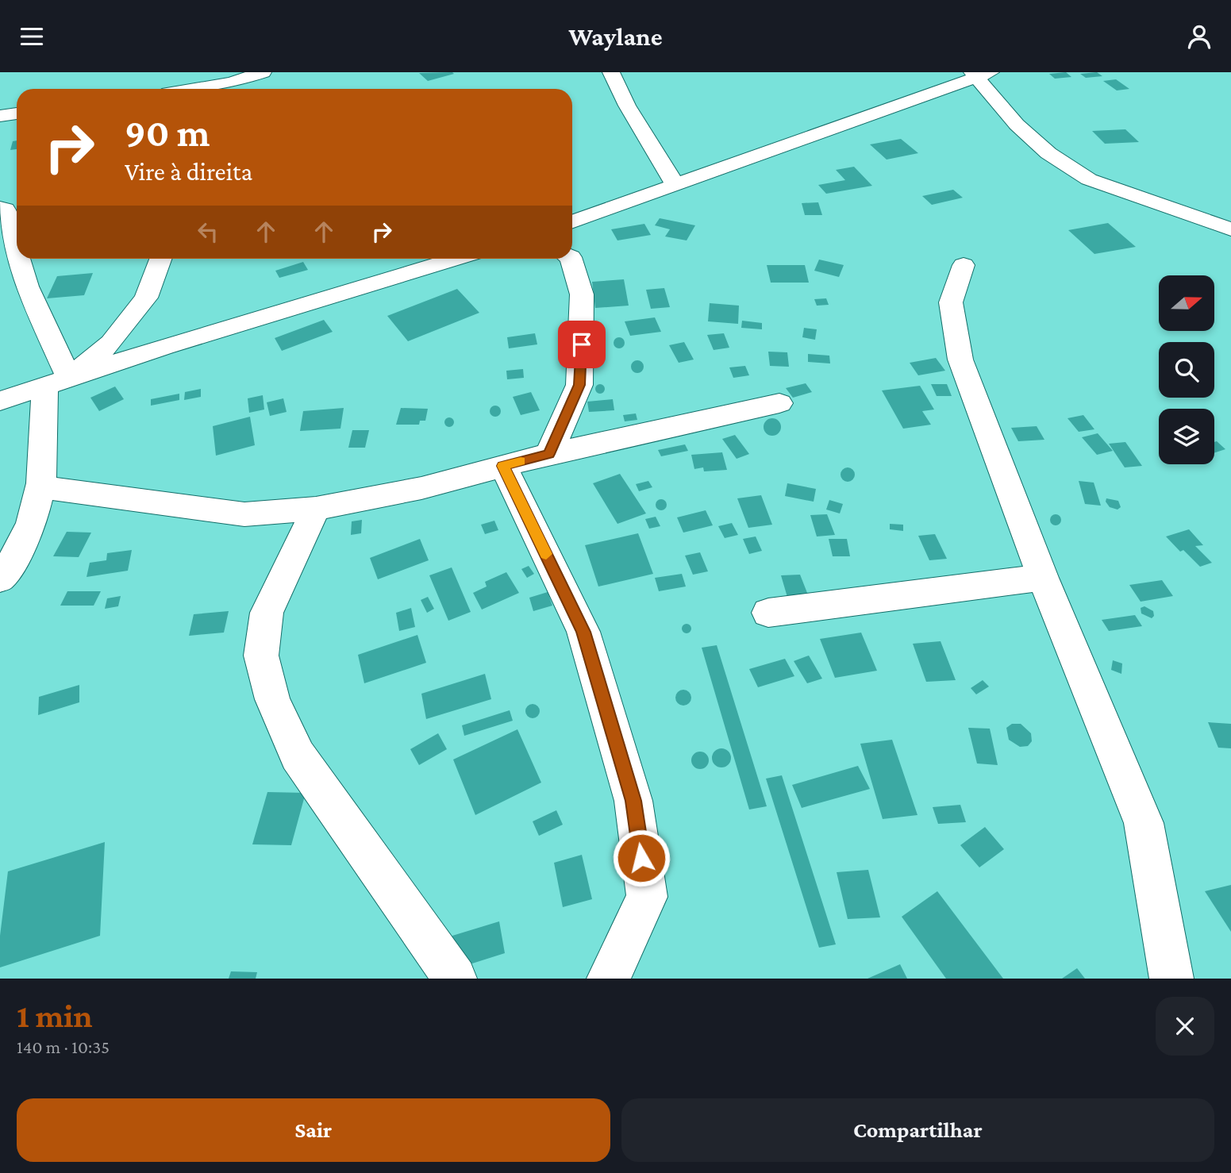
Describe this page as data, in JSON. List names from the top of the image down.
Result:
{
  "north": "right",
  "page": {
    "header": "Waylane",
    "turn": ["90 m", "Vire à direita"],
    "heading": ["1 min", "140 m · 10:35"],
    "buttons": ["Sair", "Compartilhar"]
  }
}
